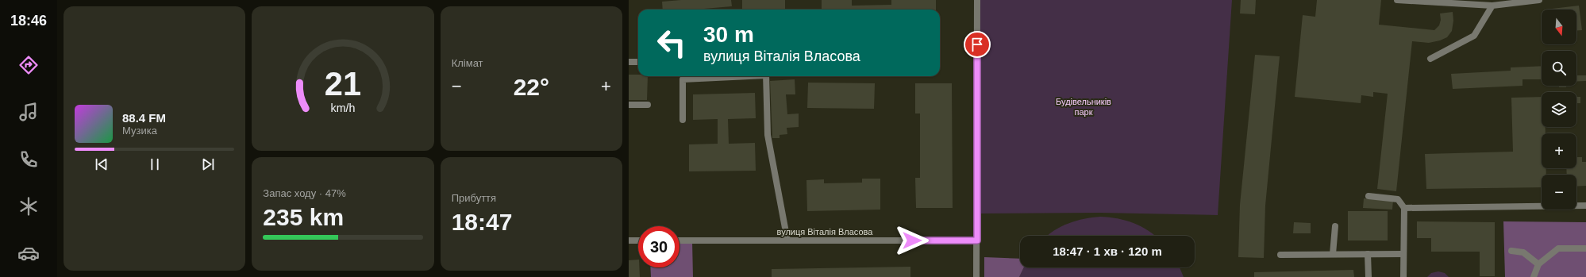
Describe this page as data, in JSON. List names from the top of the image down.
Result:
{
  "streets": {
    "street": ["вулиця Віталія Власова"]
  },
  "parks": ["Будівельників парк"],
  "north": "bottom",
  "page": {
    "tabs": "18:46",
    "tile": [
      "Клімат",
      ["Запас ходу · 47%", "235 km"],
      ["Прибуття", "18:47"]
    ],
    "map_buttons": ["+", "−"],
    "turn": ["30 m", "вулиця Віталія Власова"],
    "heat": ["−", "22°", "+"],
    "song": ["88.4 FM", "Музика"],
    "limit": "30",
    "trip": "18:47 · 1 хв · 120 m",
    "gauge": ["21", "km/h"]
  }
}
